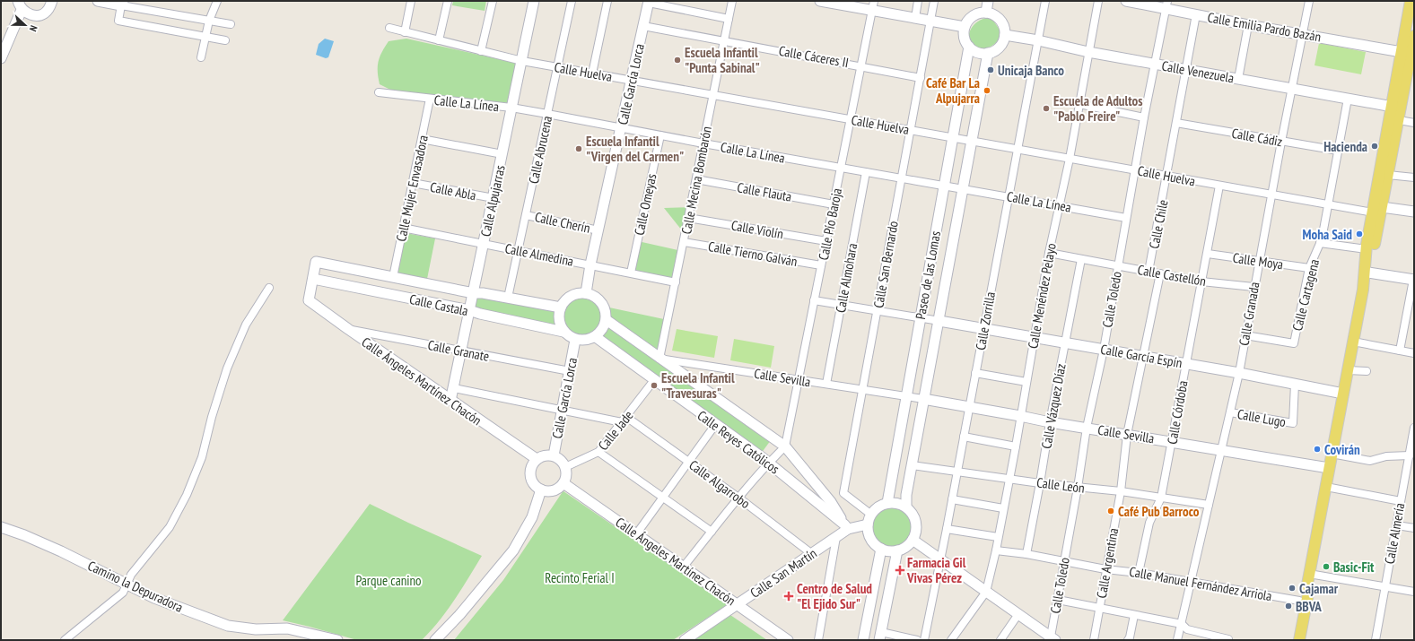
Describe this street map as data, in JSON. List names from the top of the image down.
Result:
{
  "streets": {
    "street": [
      "Calle Emilia Pardo Bazán",
      "Calle Cáceres II",
      "Calle Huelva",
      "Calle Venezuela",
      "Calle García Lorca",
      "Calle La Línea",
      "Calle Cádiz",
      "Calle Abrucena",
      "Calle Mecina Bombarón",
      "Calle Mujer Envasadora",
      "Calle Abla",
      "Calle Flauta",
      "Calle Alpujarras",
      "Calle Omeyas",
      "Calle Cherín",
      "Calle Pío Baroja",
      "Calle Chile",
      "Calle Violín",
      "Calle Tierno Galván",
      "Calle Almedina",
      "Calle Moya",
      "Calle San Bernardo",
      "Paseo de las Lomas",
      "Calle Castellón",
      "Calle Almohara",
      "Calle Cartagena",
      "Calle Menéndez Pelayo",
      "Calle Toledo",
      "Calle Castala",
      "Calle Granada",
      "Calle Zorrilla",
      "Calle Granate",
      "Calle García Espín",
      "Calle Sevilla",
      "Calle Ángeles Martínez Chacón",
      "Calle Vázquez Díaz",
      "Calle Córdoba",
      "Calle Lugo",
      "Calle Jade",
      "Calle Reyes Católicos",
      "Calle Algarrobo",
      "Calle León",
      "Calle Almería",
      "Calle Argentina",
      "Calle San Martín",
      "Calle Manuel Fernández Arriola",
      "Camino la Depuradora"
    ]
  },
  "crossings": [
    ["Calle Emilia Pardo Bazán", "Calle Chile"],
    ["Calle Emilia Pardo Bazán", "Calle Toledo"],
    ["Calle Emilia Pardo Bazán", "Calle Granada"],
    ["Calle Cáceres II", "Calle García Lorca"],
    ["Calle Cáceres II", "Calle Mecina Bombarón"],
    ["Calle Cáceres II", "Calle Pío Baroja"],
    ["Calle Cáceres II", "Calle San Bernardo"],
    ["Calle Huelva", "Calle García Lorca"],
    ["Calle Huelva", "Calle Abrucena"],
    ["Calle Huelva", "Calle Mecina Bombarón"],
    ["Calle Huelva", "Calle Alpujarras"],
    ["Calle Huelva", "Calle Pío Baroja"],
    ["Calle Huelva", "Calle Chile"],
    ["Calle Huelva", "Calle San Bernardo"],
    ["Calle Huelva", "Paseo de las Lomas"],
    ["Calle Huelva", "Calle Cartagena"],
    ["Calle Huelva", "Calle Menéndez Pelayo"],
    ["Calle Huelva", "Calle Toledo"],
    ["Calle Huelva", "Calle Granada"],
    ["Calle Huelva", "Calle Zorrilla"],
    ["Calle Huelva", "Calle Córdoba"],
    ["Calle Venezuela", "Calle Chile"],
    ["Calle Venezuela", "Paseo de las Lomas"],
    ["Calle Venezuela", "Calle Cartagena"],
    ["Calle Venezuela", "Calle Menéndez Pelayo"],
    ["Calle Venezuela", "Calle Toledo"],
    ["Calle Venezuela", "Calle Granada"],
    ["Calle Venezuela", "Calle Zorrilla"],
    ["Calle García Lorca", "Calle La Línea"],
    ["Calle García Lorca", "Calle Cherín"],
    ["Calle García Lorca", "Calle Almedina"],
    ["Calle García Lorca", "Calle Castala"],
    ["Calle García Lorca", "Calle Granate"],
    ["Calle García Lorca", "Calle Ángeles Martínez Chacón"],
    ["Calle García Lorca", "Calle Jade"],
    ["Calle García Lorca", "Calle Reyes Católicos"],
    ["Calle García Lorca", "Calle Algarrobo"],
    ["Calle La Línea", "Calle Abrucena"],
    ["Calle La Línea", "Calle Mecina Bombarón"],
    ["Calle La Línea", "Calle Mujer Envasadora"],
    ["Calle La Línea", "Calle Alpujarras"],
    ["Calle La Línea", "Calle Omeyas"],
    ["Calle La Línea", "Calle Pío Baroja"],
    ["Calle La Línea", "Calle San Bernardo"],
    ["Calle La Línea", "Paseo de las Lomas"],
    ["Calle La Línea", "Calle Almohara"],
    ["Calle La Línea", "Calle Menéndez Pelayo"],
    ["Calle La Línea", "Calle Toledo"],
    ["Calle La Línea", "Calle Zorrilla"],
    ["Calle Cádiz", "Calle Chile"],
    ["Calle Cádiz", "Calle Cartagena"],
    ["Calle Cádiz", "Calle Granada"],
    ["Calle Abrucena", "Calle Cherín"],
    ["Calle Abrucena", "Calle Almedina"],
    ["Calle Abrucena", "Calle Castala"],
    ["Calle Mecina Bombarón", "Calle Flauta"],
    ["Calle Mecina Bombarón", "Calle Violín"],
    ["Calle Mecina Bombarón", "Calle Tierno Galván"],
    ["Calle Mecina Bombarón", "Calle Almedina"],
    ["Calle Mecina Bombarón", "Calle Sevilla"],
    ["Calle Mecina Bombarón", "Calle Reyes Católicos"],
    ["Calle Mujer Envasadora", "Calle Abla"],
    ["Calle Mujer Envasadora", "Calle Almedina"],
    ["Calle Mujer Envasadora", "Calle Castala"],
    ["Calle Abla", "Calle Alpujarras"],
    ["Calle Flauta", "Calle Pío Baroja"],
    ["Calle Alpujarras", "Calle Almedina"],
    ["Calle Alpujarras", "Calle Castala"],
    ["Calle Alpujarras", "Calle Granate"],
    ["Calle Alpujarras", "Calle Ángeles Martínez Chacón"],
    ["Calle Alpujarras", "Calle Algarrobo"],
    ["Calle Omeyas", "Calle Almedina"],
    ["Calle Pío Baroja", "Calle Violín"],
    ["Calle Pío Baroja", "Calle Tierno Galván"],
    ["Calle Pío Baroja", "Calle Sevilla"],
    ["Calle Pío Baroja", "Calle Reyes Católicos"],
    ["Calle Chile", "Calle Castellón"],
    ["Calle Moya", "Calle Cartagena"],
    ["Calle Moya", "Calle Granada"],
    ["Calle Moya", "Calle Córdoba"],
    ["Calle San Bernardo", "Paseo de las Lomas"],
    ["Calle San Bernardo", "Calle Sevilla"],
    ["Calle San Bernardo", "Calle San Martín"],
    ["Paseo de las Lomas", "Calle García Espín"],
    ["Paseo de las Lomas", "Calle Sevilla"],
    ["Paseo de las Lomas", "Calle León"],
    ["Paseo de las Lomas", "Calle San Martín"],
    ["Calle Castellón", "Calle Menéndez Pelayo"],
    ["Calle Castellón", "Calle Toledo"],
    ["Calle Castellón", "Calle Granada"],
    ["Calle Castellón", "Calle Vázquez Díaz"],
    ["Calle Castellón", "Calle Córdoba"],
    ["Calle Castellón", "Calle Argentina"],
    ["Calle Almohara", "Calle Sevilla"],
    ["Calle Cartagena", "Calle Granada"],
    ["Calle Menéndez Pelayo", "Calle García Espín"],
    ["Calle Menéndez Pelayo", "Calle Sevilla"],
    ["Calle Menéndez Pelayo", "Calle León"],
    ["Calle Menéndez Pelayo", "Calle Manuel Fernández Arriola"],
    ["Calle Toledo", "Calle García Espín"],
    ["Calle Toledo", "Calle Sevilla"],
    ["Calle Toledo", "Calle León"],
    ["Calle Toledo", "Calle Manuel Fernández Arriola"],
    ["Calle Castala", "Calle Ángeles Martínez Chacón"],
    ["Calle Castala", "Calle Reyes Católicos"],
    ["Calle Granada", "Calle García Espín"],
    ["Calle Granada", "Calle Sevilla"],
    ["Calle Granada", "Calle Lugo"],
    ["Calle Granada", "Calle León"],
    ["Calle Granada", "Calle Manuel Fernández Arriola"],
    ["Calle Zorrilla", "Calle García Espín"],
    ["Calle Zorrilla", "Calle Sevilla"],
    ["Calle Zorrilla", "Calle León"],
    ["Calle Granate", "Calle Ángeles Martínez Chacón"],
    ["Calle García Espín", "Calle Vázquez Díaz"],
    ["Calle García Espín", "Calle Córdoba"],
    ["Calle García Espín", "Calle Lugo"],
    ["Calle García Espín", "Calle Argentina"],
    ["Calle Sevilla", "Calle Vázquez Díaz"],
    ["Calle Sevilla", "Calle Córdoba"],
    ["Calle Sevilla", "Calle Reyes Católicos"],
    ["Calle Sevilla", "Calle Argentina"],
    ["Calle Ángeles Martínez Chacón", "Calle Jade"],
    ["Calle Ángeles Martínez Chacón", "Calle San Martín"],
    ["Calle Vázquez Díaz", "Calle León"],
    ["Calle Vázquez Díaz", "Calle Manuel Fernández Arriola"],
    ["Calle Córdoba", "Calle León"],
    ["Calle Córdoba", "Calle Manuel Fernández Arriola"],
    ["Calle Jade", "Calle Reyes Católicos"],
    ["Calle Jade", "Calle Algarrobo"],
    ["Calle Reyes Católicos", "Calle San Martín"],
    ["Calle Algarrobo", "Calle San Martín"],
    ["Calle León", "Calle Argentina"],
    ["Calle Argentina", "Calle Manuel Fernández Arriola"]
  ],
  "parks": ["Recinto Ferial I", "Parque canino"],
  "places": {
    "other": [
      "Escuela Infantil \"Punta Sabinal\"",
      "Unicaja Banco",
      "Café Bar La Alpujarra",
      "Escuela de Adultos \"Pablo Freire\"",
      "Hacienda",
      "Escuela Infantil \"Virgen del Carmen\"",
      "Moha Said",
      "Escuela Infantil \"Travesuras\"",
      "Covirán",
      "Café Pub Barroco",
      "Basic-Fit",
      "Cajamar",
      "BBVA"
    ],
    "health": ["Farmacia Gil Vivas Pérez", "Centro de Salud \"El Ejido Sur\""]
  },
  "north": "right"
}
